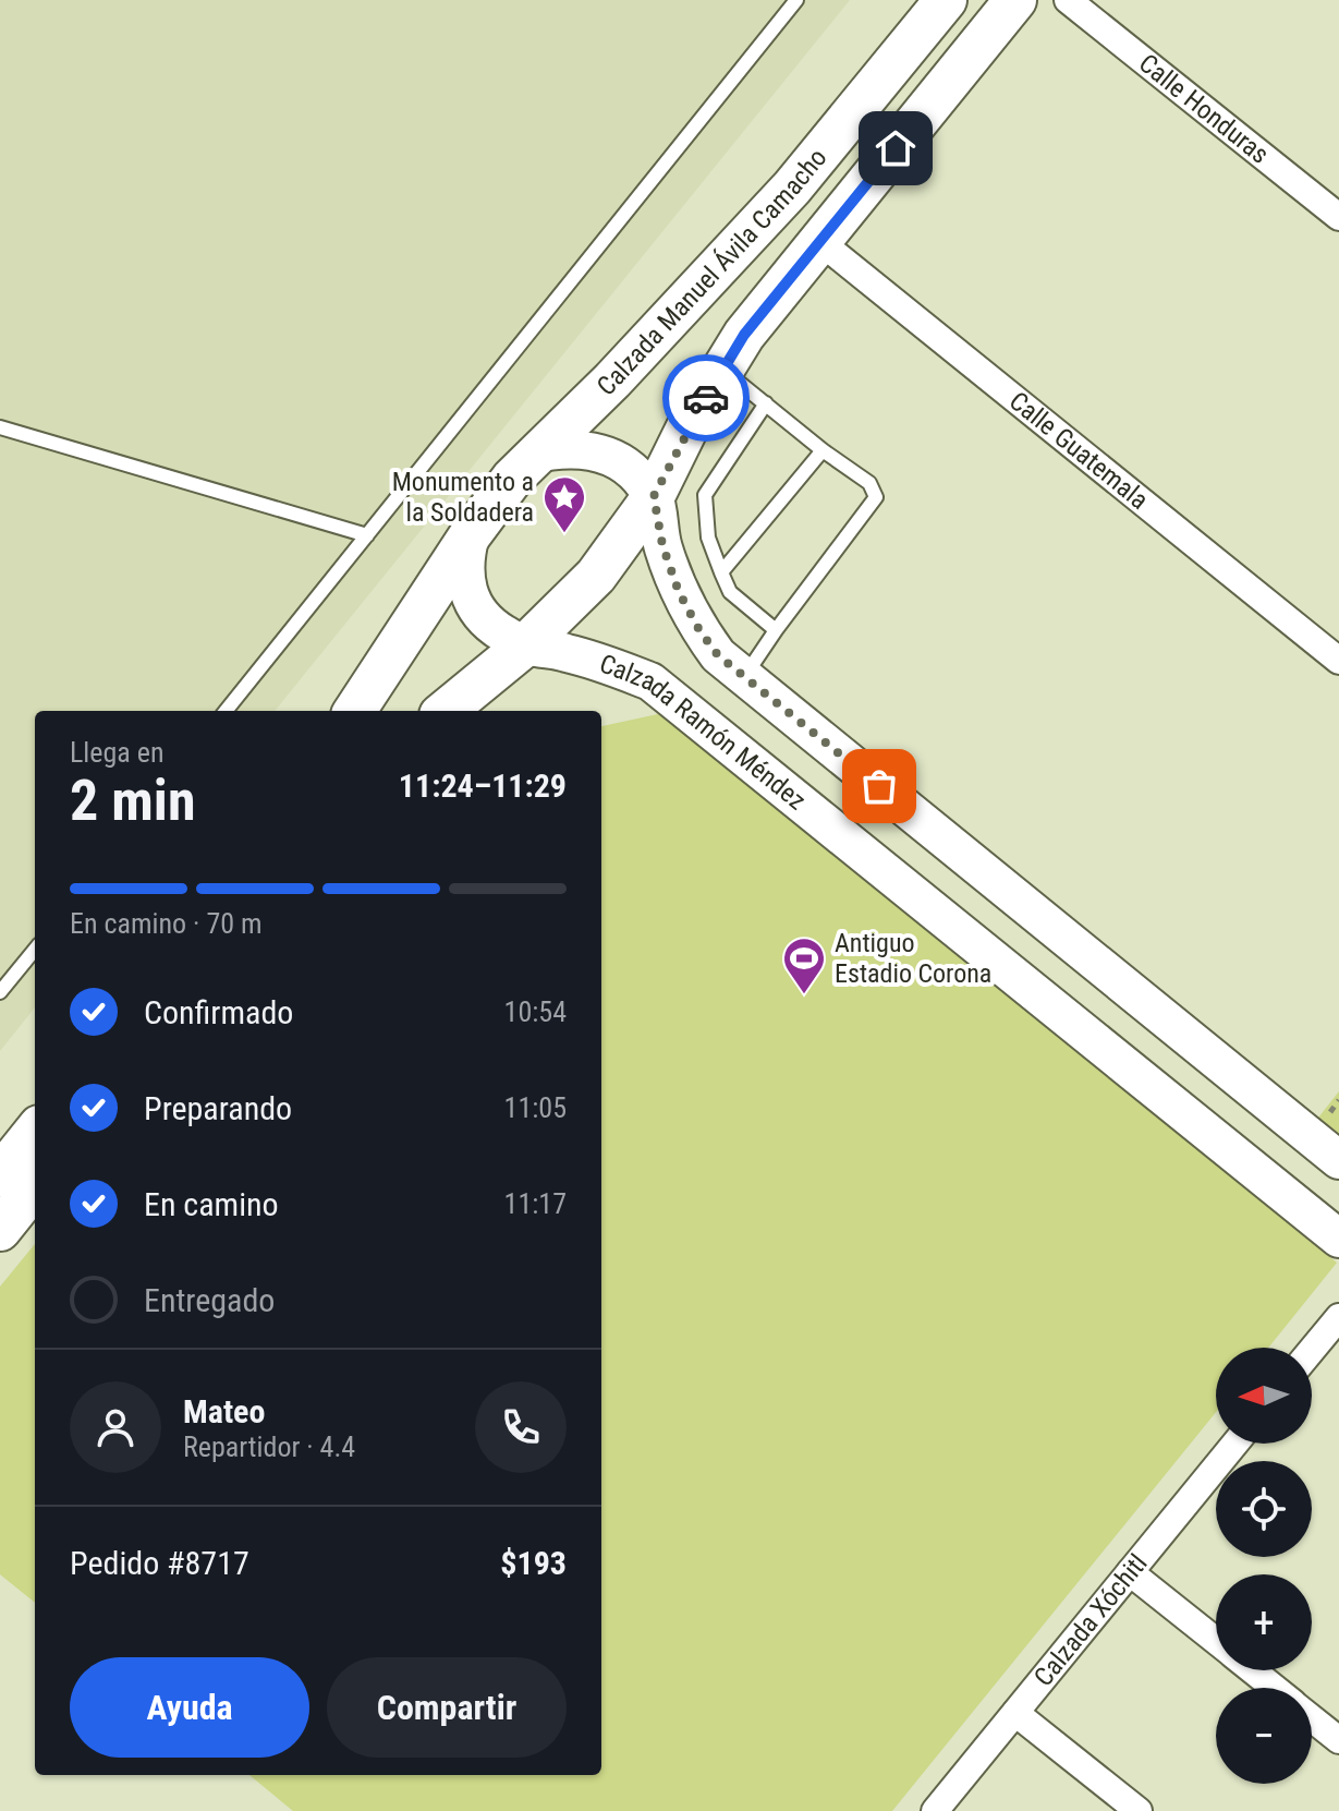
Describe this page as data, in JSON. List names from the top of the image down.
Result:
{
  "streets": {
    "main road": ["Calzada Manuel Ávila Camacho", "Calzada Ramón Méndez"],
    "street": ["Calle Honduras", "Calle Guatemala", "Calzada Xóchitl"]
  },
  "crossings": [
    ["Calzada Manuel Ávila Camacho", "Calle Guatemala"],
    ["Calzada Manuel Ávila Camacho", "Calzada Ramón Méndez"]
  ],
  "places": {
    "place": ["Monumento a la Soldadera"],
    "sports": ["Antiguo Estadio Corona"]
  },
  "north": "left",
  "page": {
    "heading": ["2 min", "Llega en", "11:24–11:29"],
    "panel": [
      "Mateo",
      "Repartidor · 4.4",
      "Pedido #8717",
      "$193"
    ],
    "bar": "En camino · 70 m",
    "list": [
      ["Confirmado", "10:54"],
      ["Preparando", "11:05"],
      ["En camino", "11:17"],
      "Entregado"
    ],
    "map_buttons": ["+", "−"],
    "buttons": ["Ayuda", "Compartir"]
  }
}
